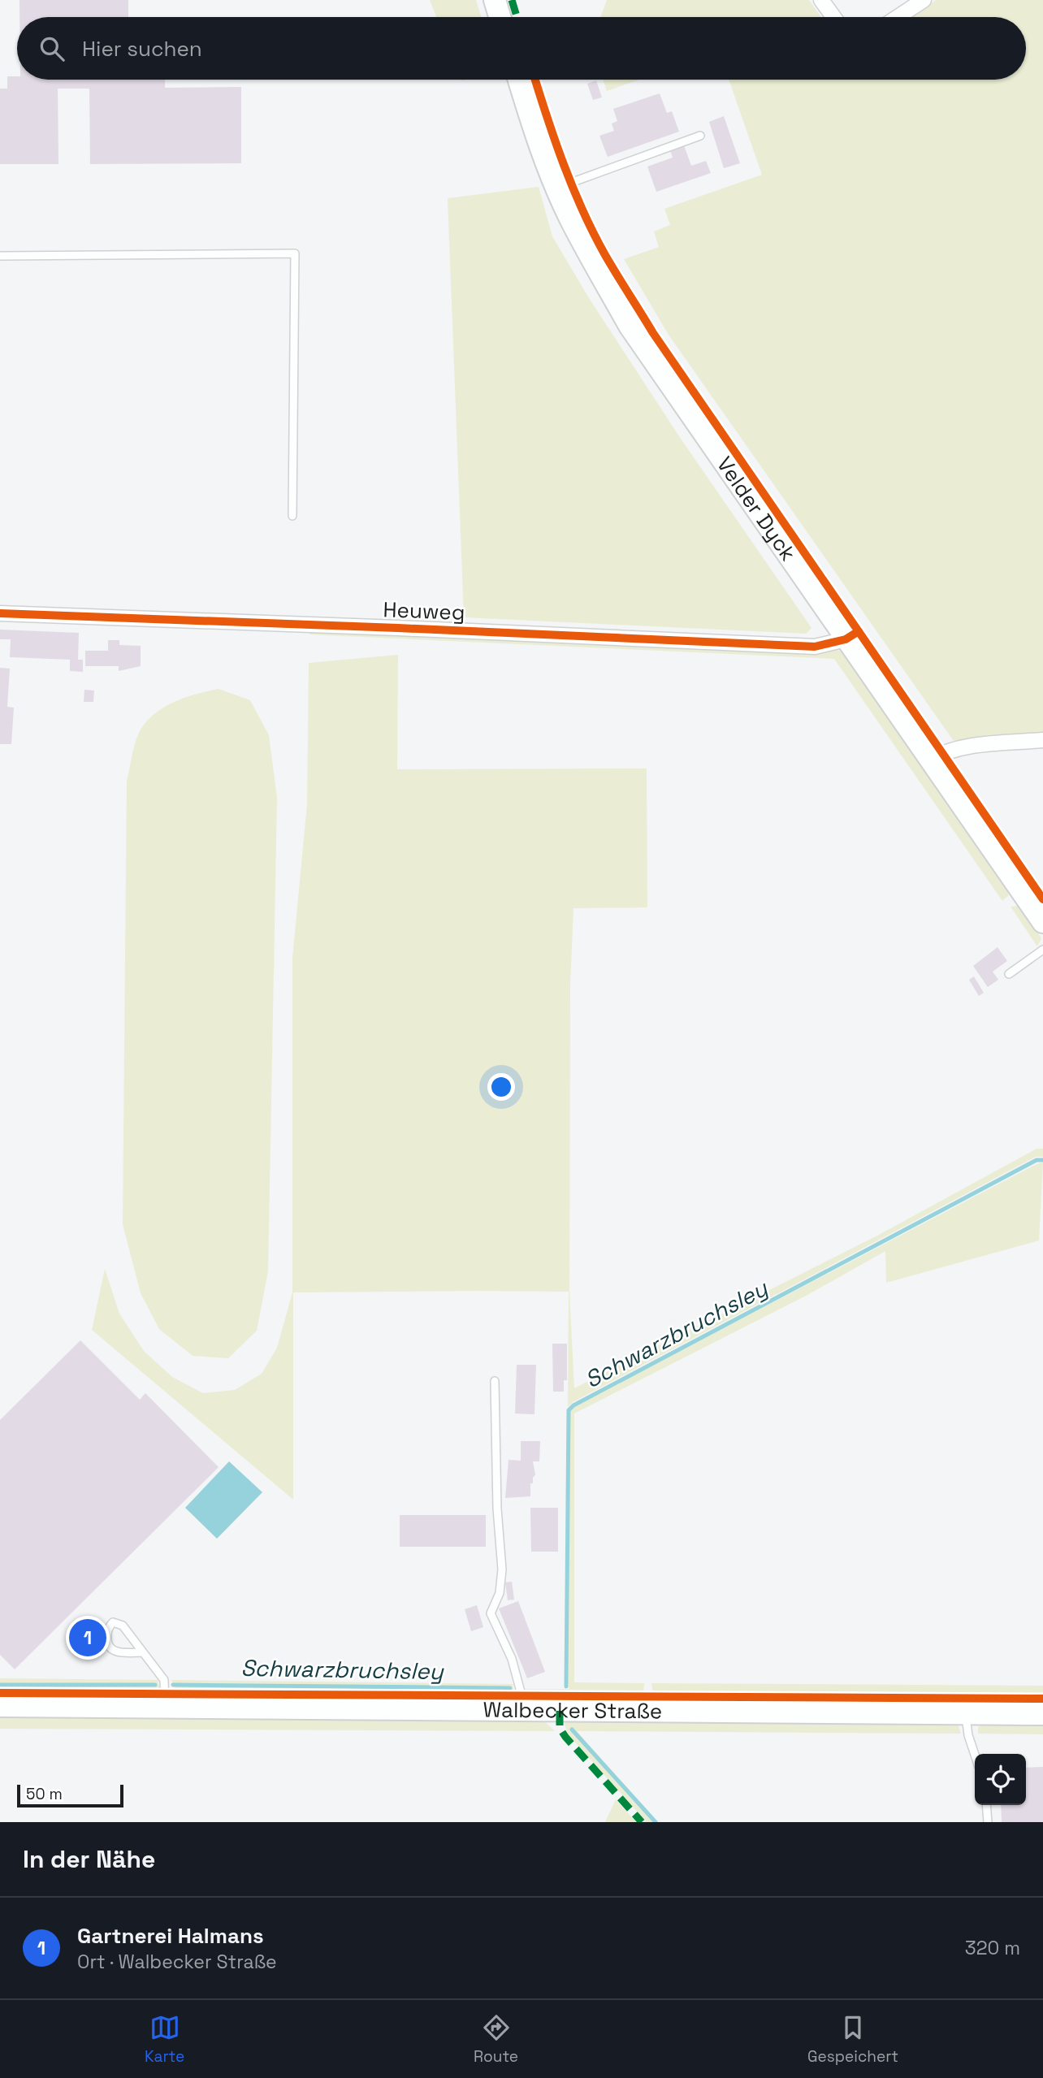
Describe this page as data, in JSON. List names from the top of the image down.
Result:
{
  "streets": {
    "main road": ["Velder Dyck", "Walbecker Straße"],
    "street": ["Heuweg"]
  },
  "crossings": [
    ["Velder Dyck", "Heuweg"]
  ],
  "water": ["Schwarzbruchsley"],
  "scale_bar": "50 m",
  "page": {
    "search": "Hier suchen",
    "pins": "1",
    "scale": "50 m",
    "heading": "In der Nähe",
    "list": [
      {
        "mark": "1",
        "name": "Gartnerei Halmans",
        "note": "Ort · Walbecker Straße",
        "value": "320 m"
      }
    ],
    "nav": ["Karte", "Route", "Gespeichert"]
  }
}
